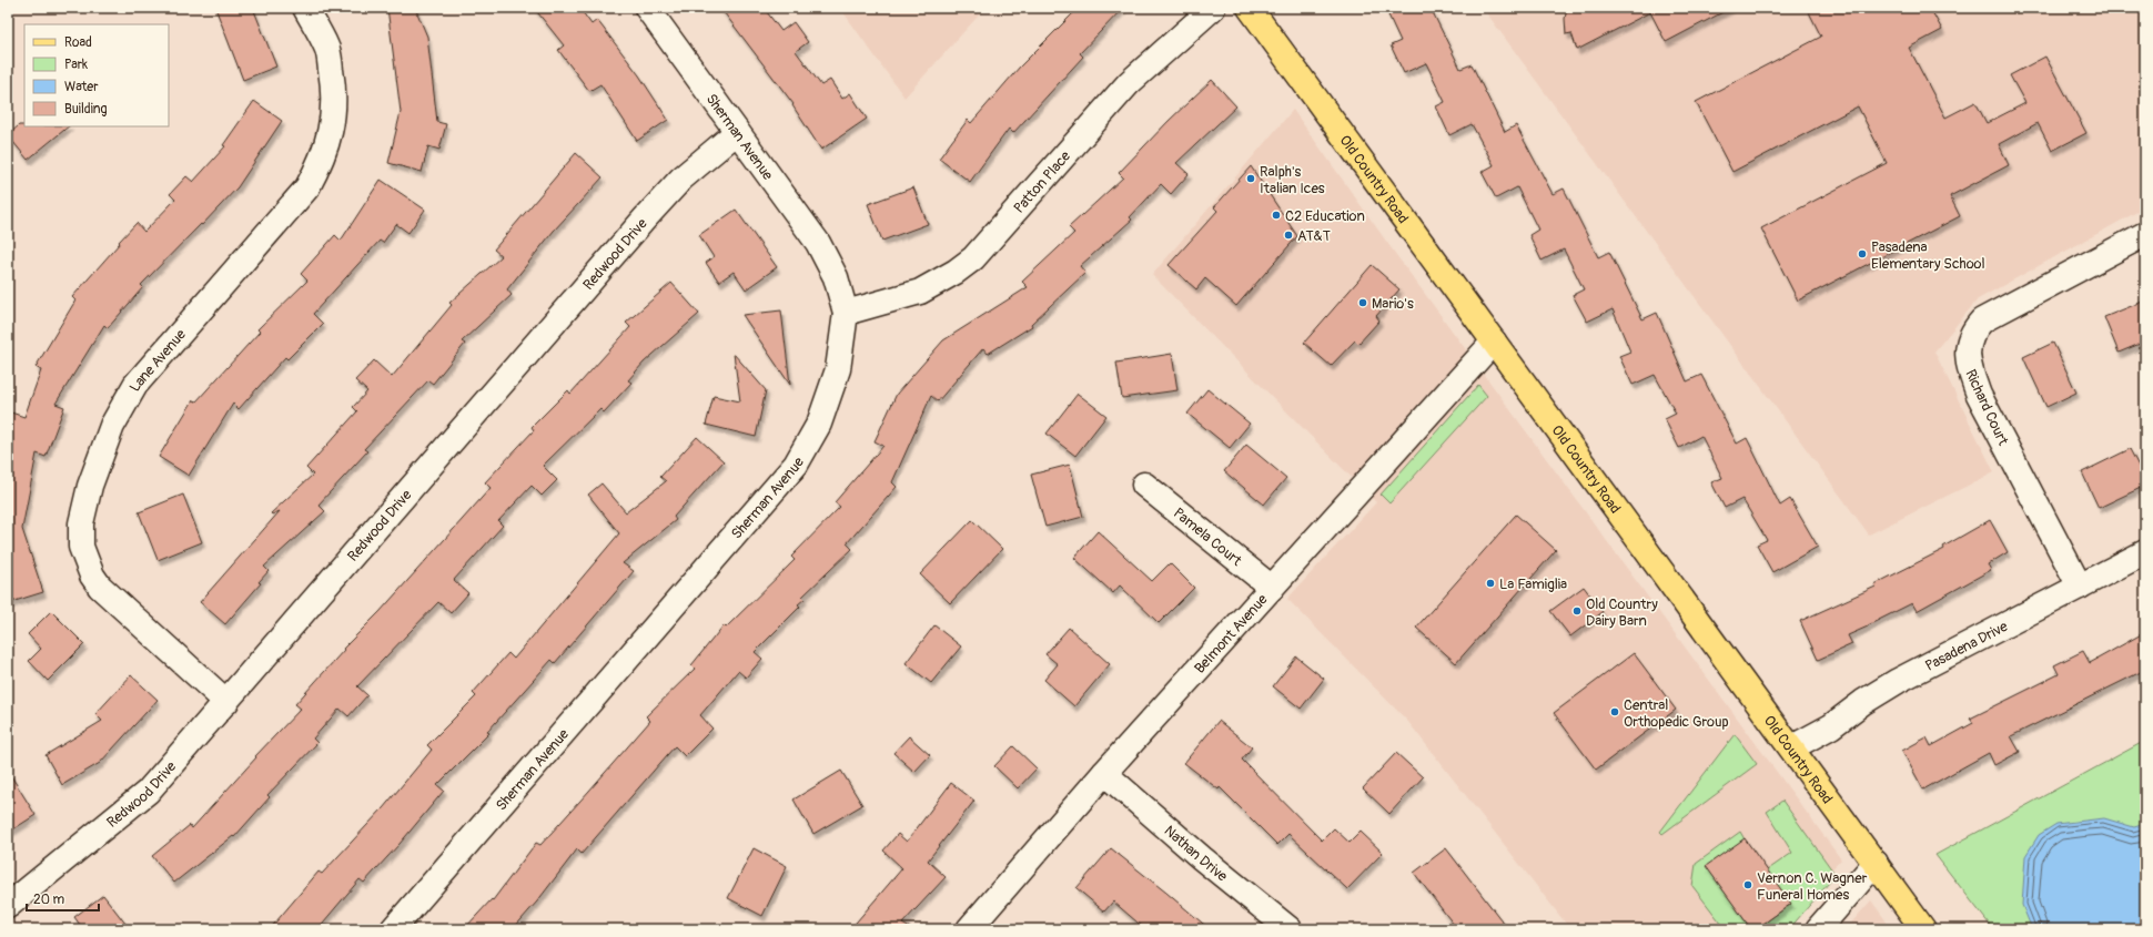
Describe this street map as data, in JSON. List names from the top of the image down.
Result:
{
  "streets": {
    "main road": ["Old Country Road"],
    "street": [
      "Sherman Avenue",
      "Patton Place",
      "Redwood Drive",
      "Lane Avenue",
      "Richard Court",
      "Pamela Court",
      "Belmont Avenue",
      "Pasadena Drive",
      "Nathan Drive"
    ]
  },
  "crossings": [
    ["Sherman Avenue", "Patton Place"],
    ["Sherman Avenue", "Redwood Drive"],
    ["Old Country Road", "Belmont Avenue"],
    ["Old Country Road", "Pasadena Drive"],
    ["Redwood Drive", "Lane Avenue"],
    ["Richard Court", "Pasadena Drive"],
    ["Pamela Court", "Belmont Avenue"],
    ["Belmont Avenue", "Nathan Drive"]
  ],
  "places": [
    "Ralph's Italian Ices",
    "C2 Education",
    "AT&T",
    "Pasadena Elementary School",
    "Mario's",
    "La Famiglia",
    "Old Country Dairy Barn",
    "Central Orthopedic Group",
    "Vernon C. Wagner Funeral Homes"
  ],
  "legend": [
    "Road",
    "Park",
    "Water",
    "Building"
  ],
  "scale_bar": "20 m"
}
